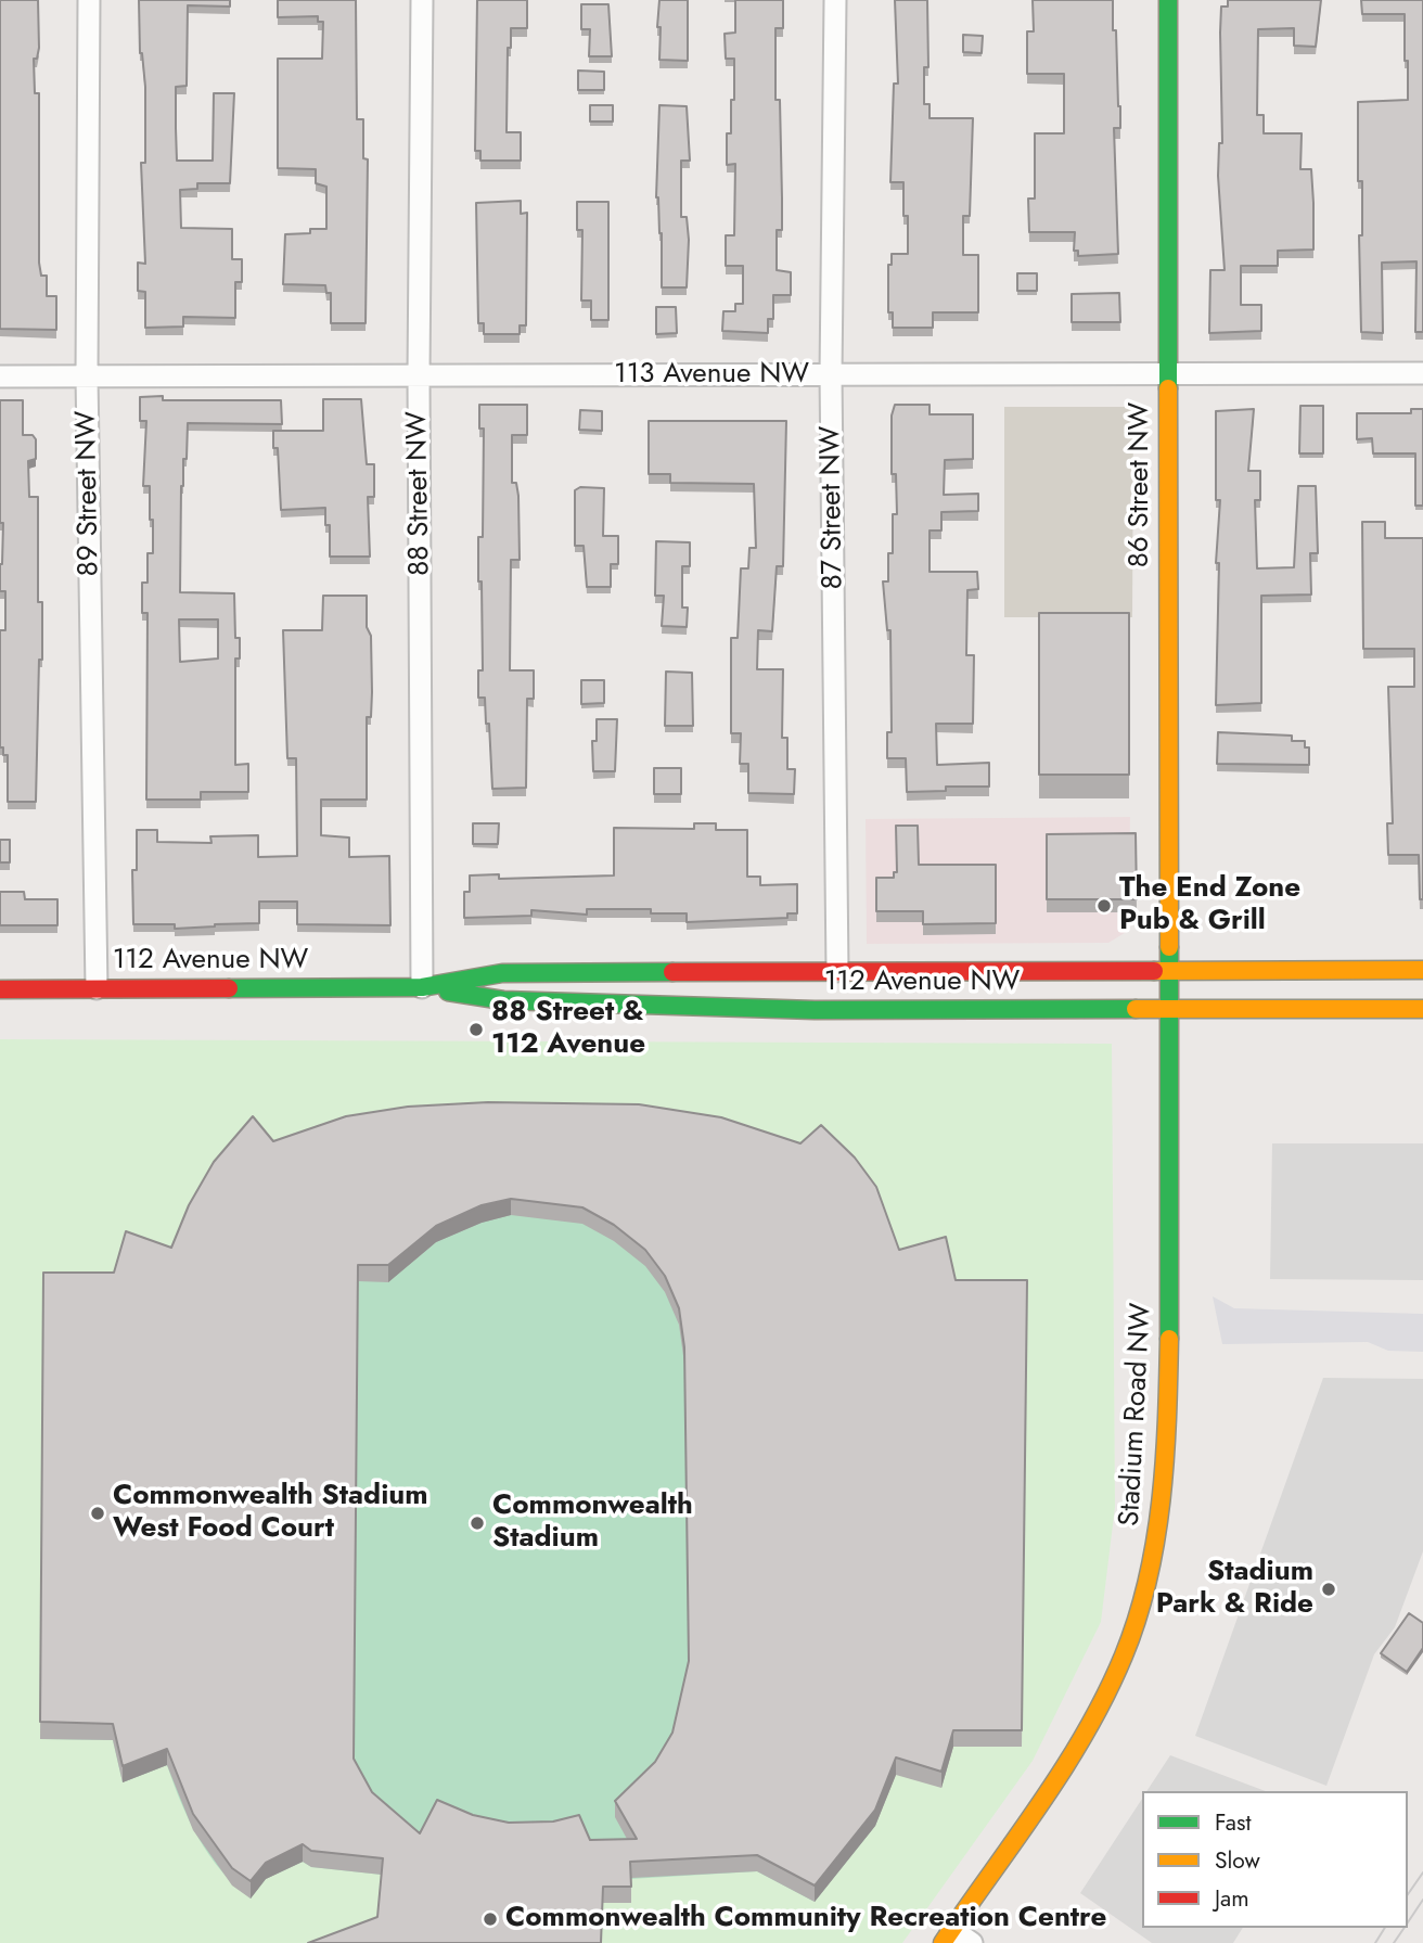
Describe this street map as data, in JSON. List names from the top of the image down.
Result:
{
  "streets": {
    "main road": ["86 Street NW", "112 Avenue NW", "Stadium Road NW"],
    "street": [
      "113 Avenue NW",
      "89 Street NW",
      "88 Street NW",
      "87 Street NW"
    ]
  },
  "crossings": [
    ["113 Avenue NW", "86 Street NW"],
    ["113 Avenue NW", "89 Street NW"],
    ["113 Avenue NW", "88 Street NW"],
    ["113 Avenue NW", "87 Street NW"],
    ["86 Street NW", "112 Avenue NW"],
    ["86 Street NW", "Stadium Road NW"],
    ["89 Street NW", "112 Avenue NW"],
    ["88 Street NW", "112 Avenue NW"],
    ["87 Street NW", "112 Avenue NW"],
    ["112 Avenue NW", "Stadium Road NW"]
  ],
  "places": [
    "The End Zone Pub & Grill",
    "88 Street & 112 Avenue",
    "Commonwealth Stadium West Food Court",
    "Commonwealth Stadium",
    "Stadium Park & Ride",
    "Commonwealth Community Recreation Centre"
  ],
  "legend": ["Fast", "Slow", "Jam"]
}
